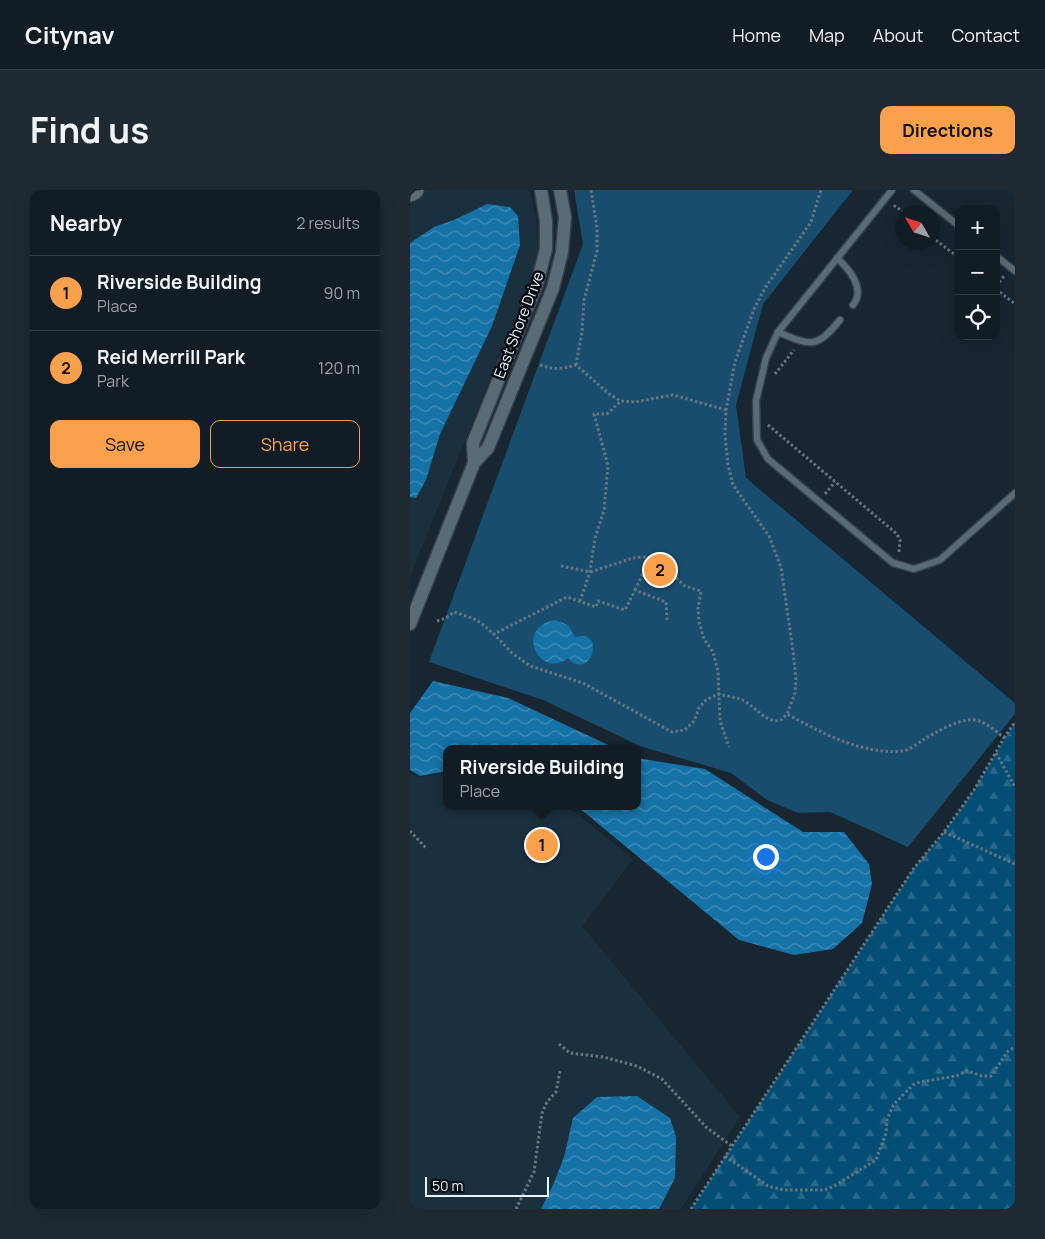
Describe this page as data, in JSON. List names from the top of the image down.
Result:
{
  "streets": {
    "street": ["East Shore Drive"]
  },
  "scale_bar": "50 m",
  "north": "top left",
  "page": {
    "header": "Citynav",
    "nav": [
      "Home",
      "Map",
      "About",
      "Contact"
    ],
    "title": "Find us",
    "buttons": [
      "Directions",
      ["Save", "Share"]
    ],
    "heading": ["Nearby", "2 results"],
    "map_buttons": ["+", "−"],
    "list": [
      {
        "mark": "1",
        "name": "Riverside Building",
        "note": "Place",
        "value": "90 m"
      },
      {
        "mark": "2",
        "name": "Reid Merrill Park",
        "note": "Park",
        "value": "120 m"
      }
    ],
    "pins": ["2", "1"],
    "popup": ["Riverside Building", "Place"],
    "scale": "50 m"
  }
}
